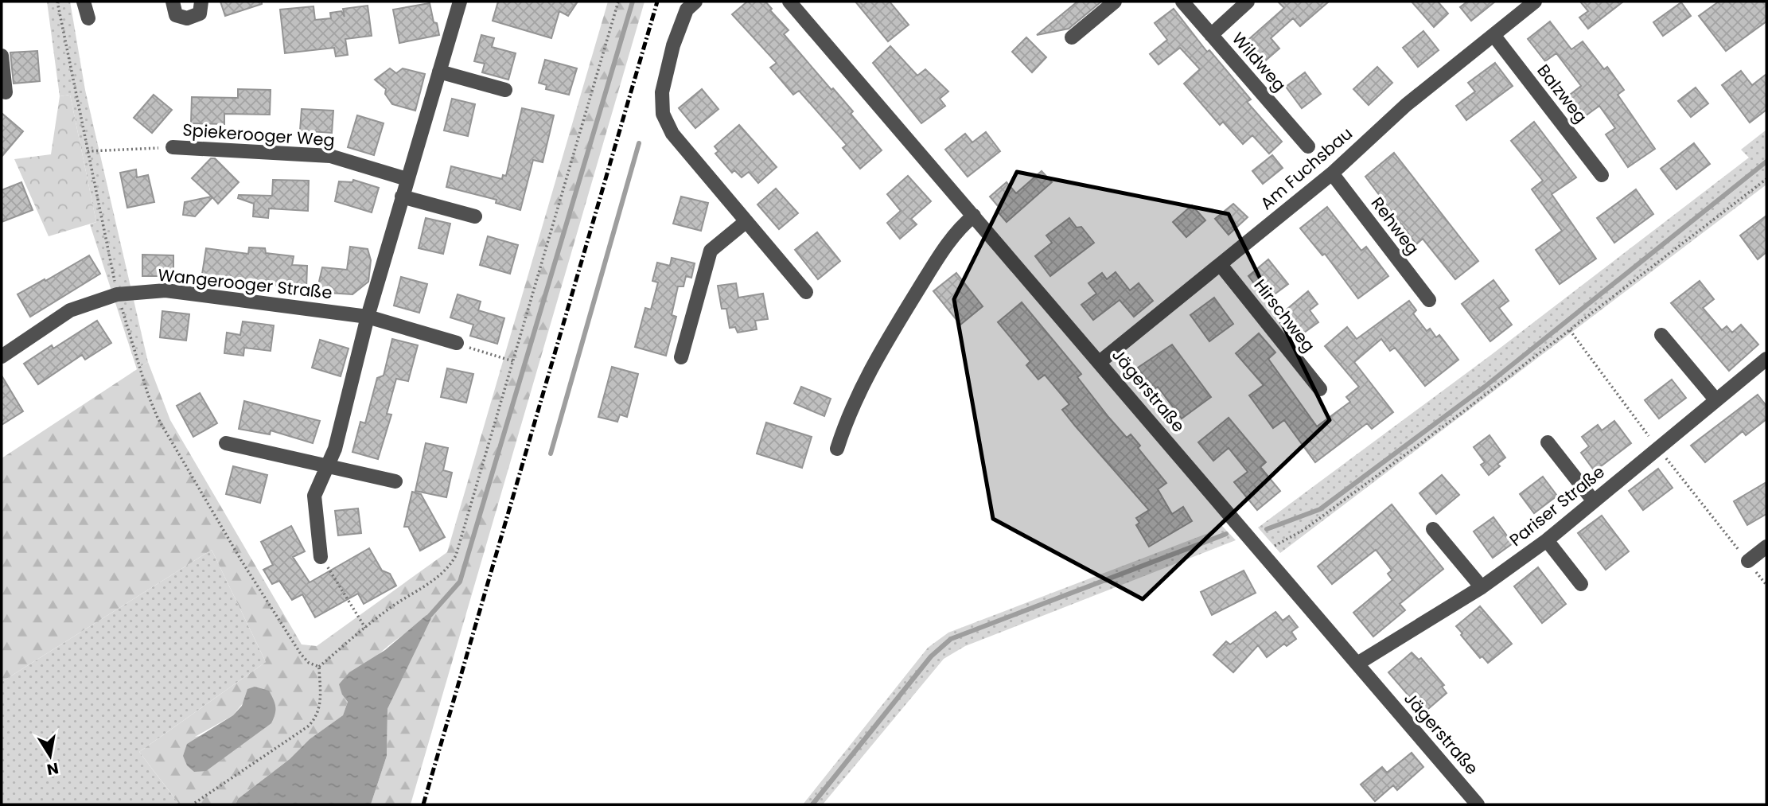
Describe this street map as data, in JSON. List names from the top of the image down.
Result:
{
  "streets": {
    "street": [
      "Wildweg",
      "Balzweg",
      "Spiekerooger Weg",
      "Am Fuchsbau",
      "Rehweg",
      "Wangerooger Straße",
      "Hirschweg",
      "Jägerstraße",
      "Pariser Straße"
    ]
  },
  "crossings": [
    ["Balzweg", "Am Fuchsbau"],
    ["Am Fuchsbau", "Rehweg"],
    ["Am Fuchsbau", "Hirschweg"],
    ["Am Fuchsbau", "Jägerstraße"],
    ["Jägerstraße", "Pariser Straße"]
  ],
  "north": "bottom"
}
